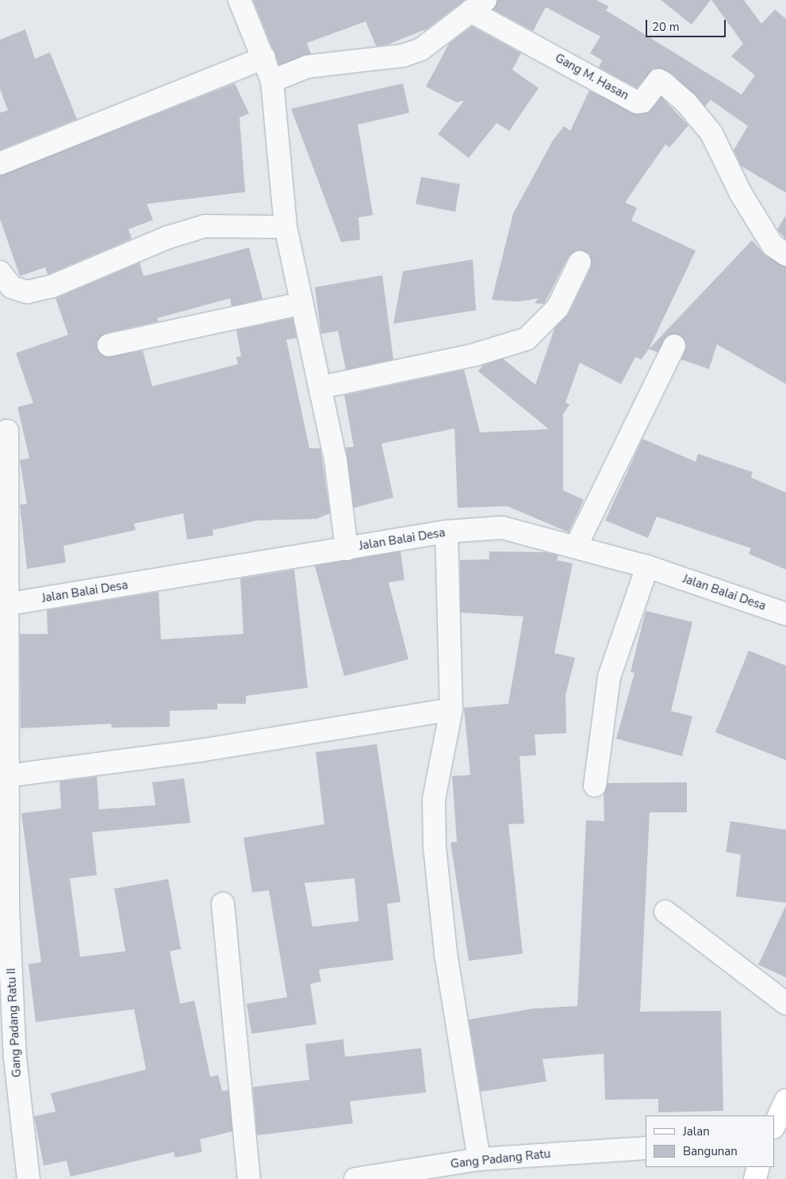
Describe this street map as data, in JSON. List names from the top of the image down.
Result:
{
  "streets": {
    "street": [
      "Gang M. Hasan",
      "Jalan Balai Desa",
      "Gang Padang Ratu II",
      "Gang Padang Ratu"
    ]
  },
  "crossings": [
    ["Jalan Balai Desa", "Gang Padang Ratu II"]
  ],
  "legend": ["Jalan", "Bangunan"],
  "scale_bar": "20 m"
}
